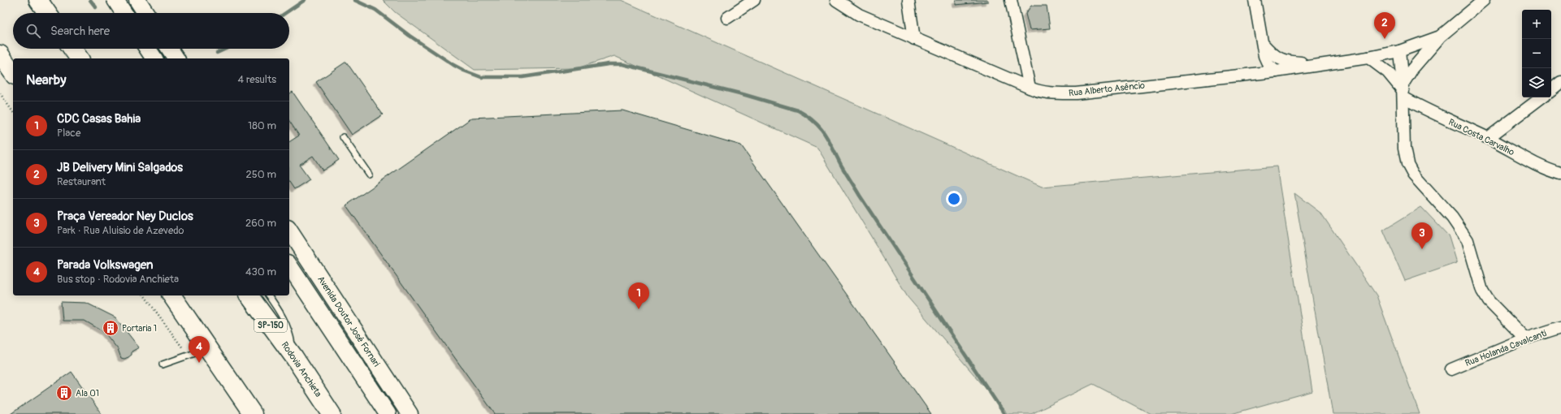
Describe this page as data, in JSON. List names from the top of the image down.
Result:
{
  "streets": {
    "highway": ["SP-150", "Rodovia Anchieta"],
    "street": [
      "Rua Alberto Asêncio",
      "Rua Costa Carvalho",
      "Avenida Doutor José Fornari",
      "Rua Holanda Cavalcanti"
    ]
  },
  "places": {
    "building": ["Portaria 1", "Ala 01"]
  },
  "page": {
    "map_buttons": ["+", "−"],
    "pins": [
      "2",
      "3",
      "1",
      "4"
    ],
    "search": "Search here",
    "heading": ["Nearby", "4 results"],
    "list": [
      {
        "mark": "1",
        "name": "CDC Casas Bahia",
        "note": "Place",
        "value": "180 m"
      },
      {
        "mark": "2",
        "name": "JB Delivery Mini Salgados",
        "note": "Restaurant",
        "value": "250 m"
      },
      {
        "mark": "3",
        "name": "Praça Vereador Ney Duclos",
        "note": "Park · Rua Aluisio de Azevedo",
        "value": "260 m"
      },
      {
        "mark": "4",
        "name": "Parada Volkswagen",
        "note": "Bus stop · Rodovia Anchieta",
        "value": "430 m"
      }
    ]
  }
}
